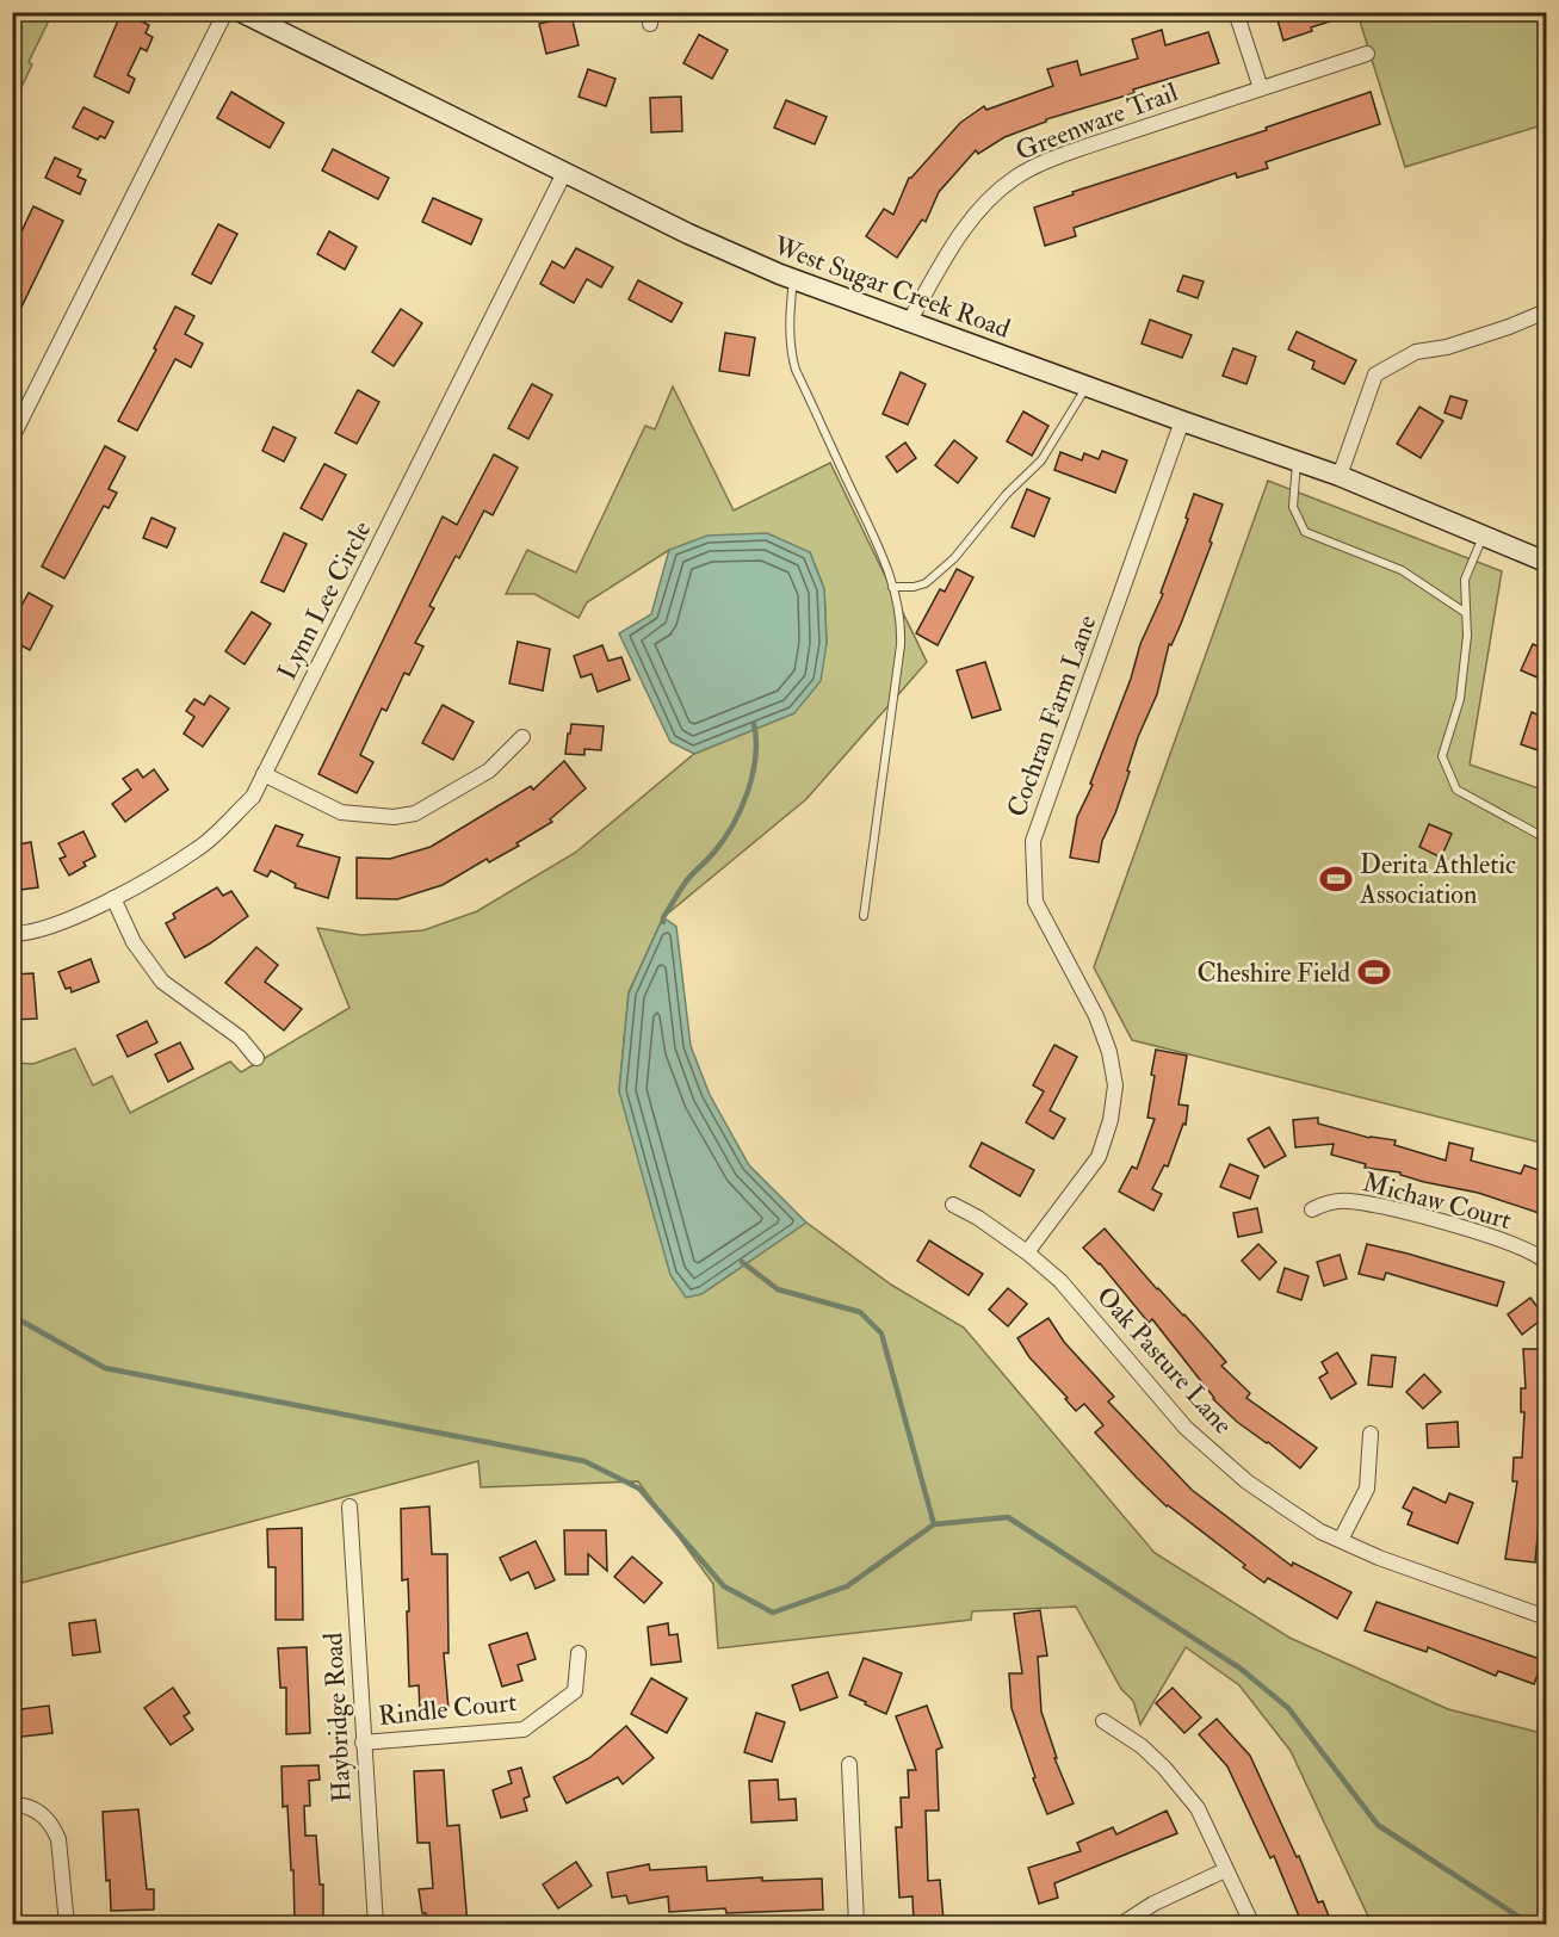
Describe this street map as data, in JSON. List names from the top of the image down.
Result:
{
  "streets": {
    "main road": ["West Sugar Creek Road"],
    "street": [
      "Greenware Trail",
      "Lynn Lee Circle",
      "Cochran Farm Lane",
      "Michaw Court",
      "Oak Pasture Lane",
      "Rindle Court",
      "Haybridge Road"
    ]
  },
  "crossings": [
    ["Greenware Trail", "West Sugar Creek Road"],
    ["West Sugar Creek Road", "Lynn Lee Circle"],
    ["West Sugar Creek Road", "Cochran Farm Lane"],
    ["Cochran Farm Lane", "Oak Pasture Lane"],
    ["Rindle Court", "Haybridge Road"]
  ],
  "places": {
    "sports": ["Derita Athletic Association", "Cheshire Field"]
  }
}
